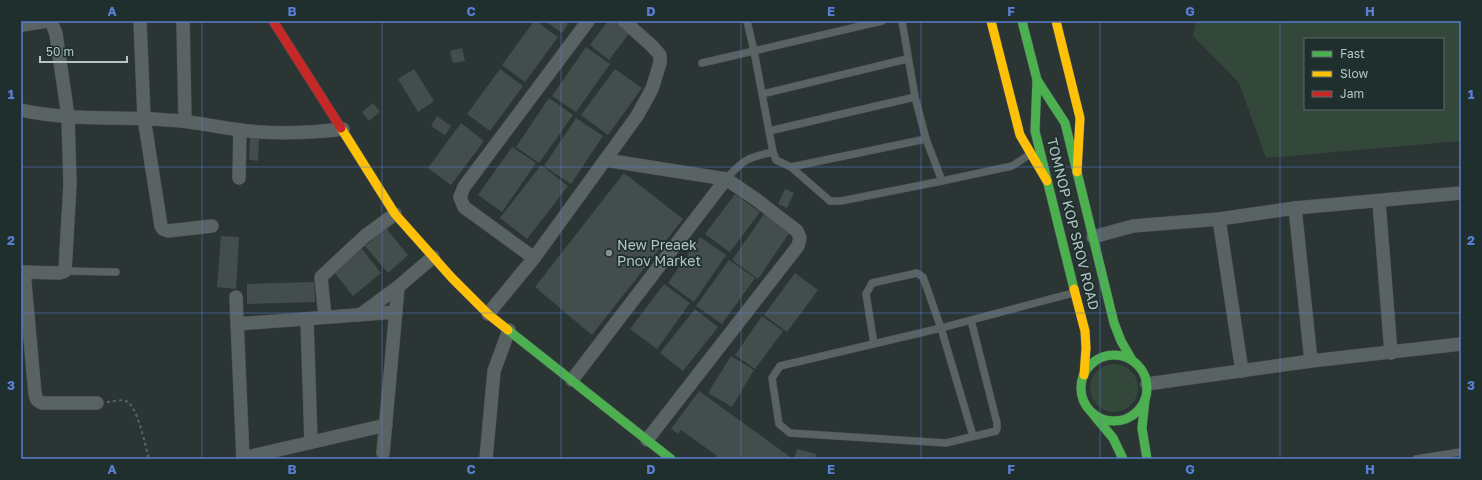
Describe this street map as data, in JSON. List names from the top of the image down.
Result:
{
  "streets": {
    "main road": ["TOMNOP KOP SROV ROAD"]
  },
  "places": ["New Preaek Pnov Market"],
  "legend": ["Fast", "Slow", "Jam"],
  "scale_bar": "50 m",
  "grid": {
    "columns": [
      "A",
      "B",
      "C",
      "D",
      "E",
      "F",
      "G",
      "H"
    ],
    "rows": ["1", "2", "3"]
  }
}
